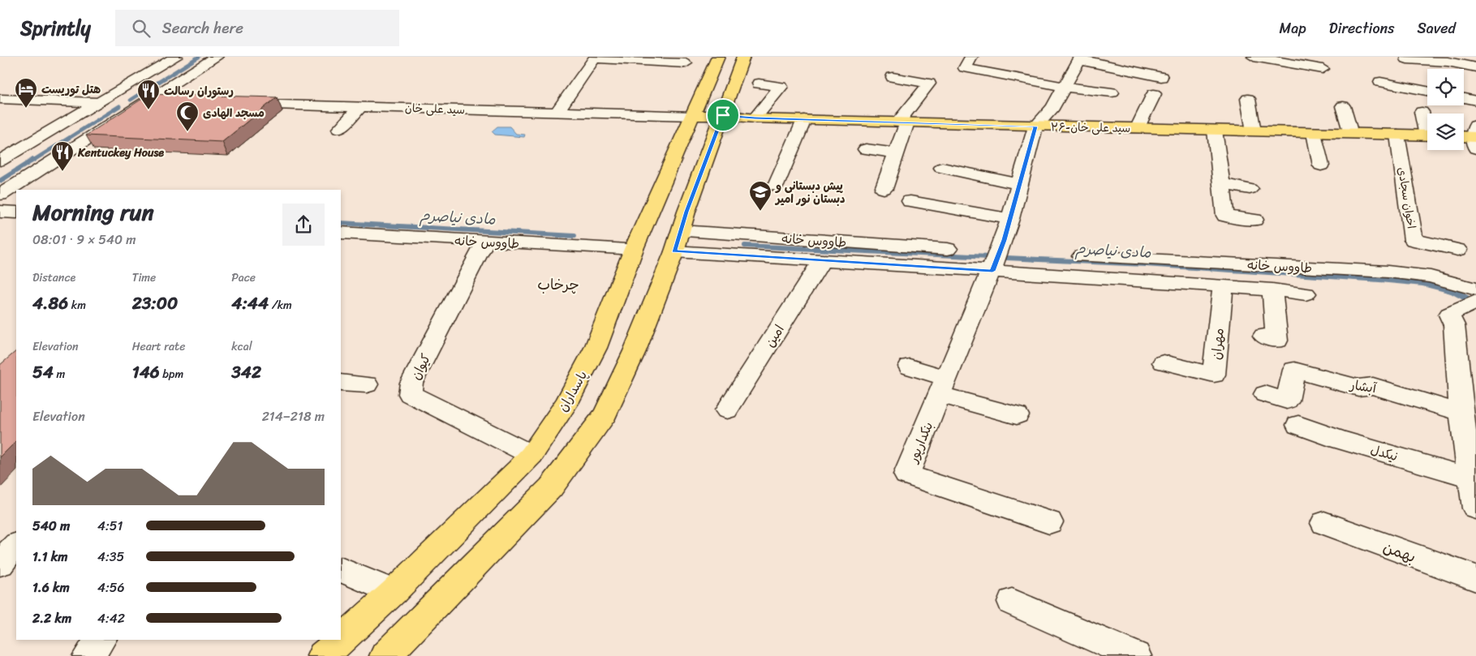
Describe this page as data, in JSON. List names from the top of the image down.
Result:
{
  "streets": {
    "main road": ["سید علی خان", "۲۶-سید علی خان", "پاسداران"],
    "street": [
      "اخوان سجادی",
      "طاووس خانه",
      "امین",
      "مهران",
      "کیوان",
      "آبشار",
      "بنکدارپور",
      "نیکدل",
      "بهمن"
    ]
  },
  "crossings": [
    ["سید علی خان", "۲۶-سید علی خان"],
    ["سید علی خان", "پاسداران"],
    ["۲۶-سید علی خان", "اخوان سجادی"],
    ["طاووس خانه", "کیوان"],
    ["طاووس خانه", "پاسداران"],
    ["کیوان", "پاسداران"]
  ],
  "districts": ["چرخاب"],
  "water": ["مادی نیاصرم"],
  "places": {
    "hotel": ["هتل توریست"],
    "restaurant": ["رستوران رسالت", "Kentuckey House"],
    "mosque": ["مسجد الهادی"],
    "school or university": ["پیش دبستانی و دبستان نور امیر"]
  },
  "page": {
    "header": "Sprintly",
    "search": "Search here",
    "nav": ["Map", "Directions", "Saved"],
    "heading": ["Morning run", "08:01 · 9 × 540 m"],
    "stats": [
      ["Distance", "4.86 km"],
      ["Time", "23:00"],
      ["Pace", "4:44 /km"],
      ["Elevation", "54 m"],
      ["Heart rate", "146 bpm"],
      ["kcal", "342"]
    ],
    "chart": ["Elevation", "214–218 m"],
    "list": [
      {
        "name": "540 m",
        "note": "4:51"
      },
      {
        "name": "1.1 km",
        "note": "4:35"
      },
      {
        "name": "1.6 km",
        "note": "4:56"
      },
      {
        "name": "2.2 km",
        "note": "4:42"
      }
    ]
  }
}
